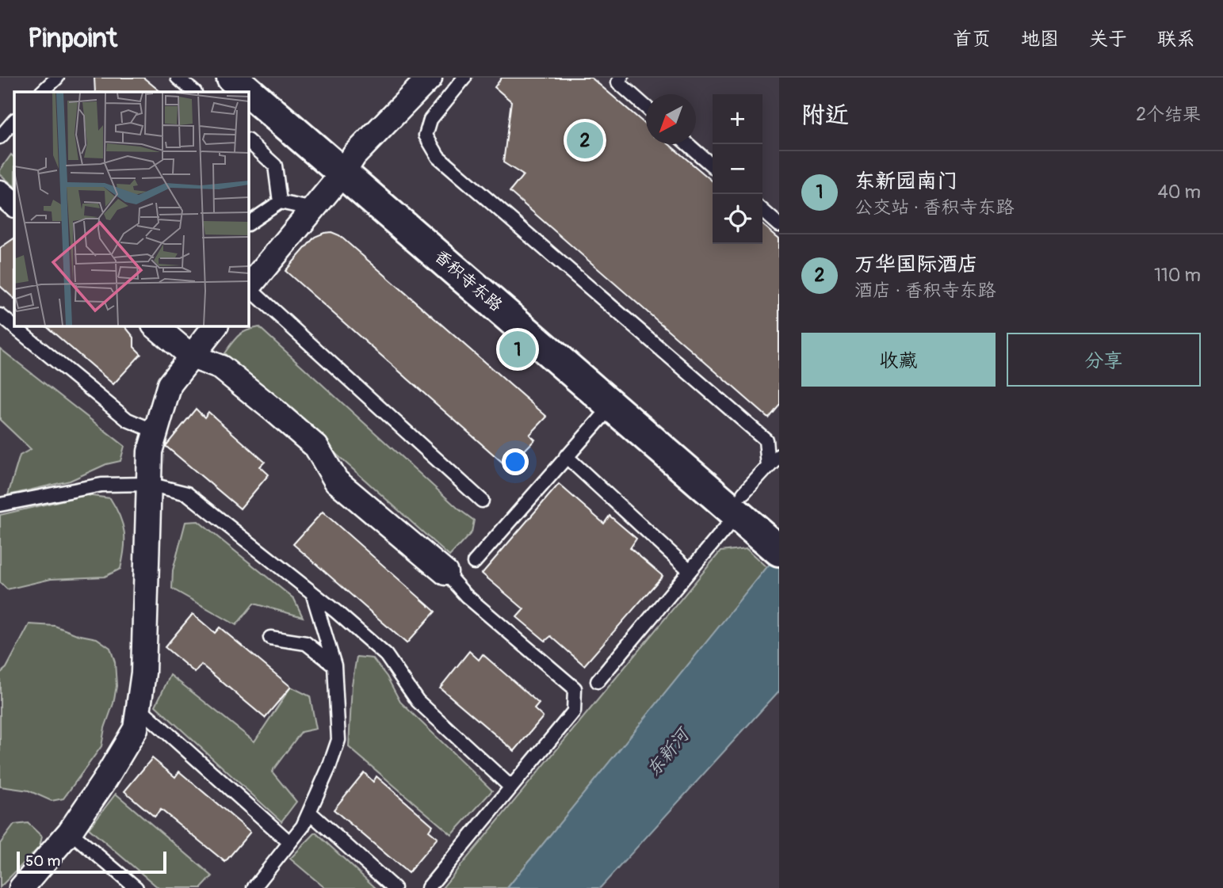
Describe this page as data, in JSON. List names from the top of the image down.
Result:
{
  "streets": {
    "main road": ["香积寺东路"]
  },
  "water": ["东新河"],
  "scale_bar": "50 m",
  "north": "bottom left",
  "page": {
    "header": "Pinpoint",
    "nav": [
      "首页",
      "地图",
      "关于",
      "联系"
    ],
    "heading": ["附近", "2个结果"],
    "map_buttons": ["+", "−"],
    "pins": ["2", "1"],
    "list": [
      {
        "mark": "1",
        "name": "东新园南门",
        "note": "公交站 · 香积寺东路",
        "value": "40 m"
      },
      {
        "mark": "2",
        "name": "万华国际酒店",
        "note": "酒店 · 香积寺东路",
        "value": "110 m"
      }
    ],
    "buttons": ["收藏", "分享"],
    "scale": "50 m"
  }
}
